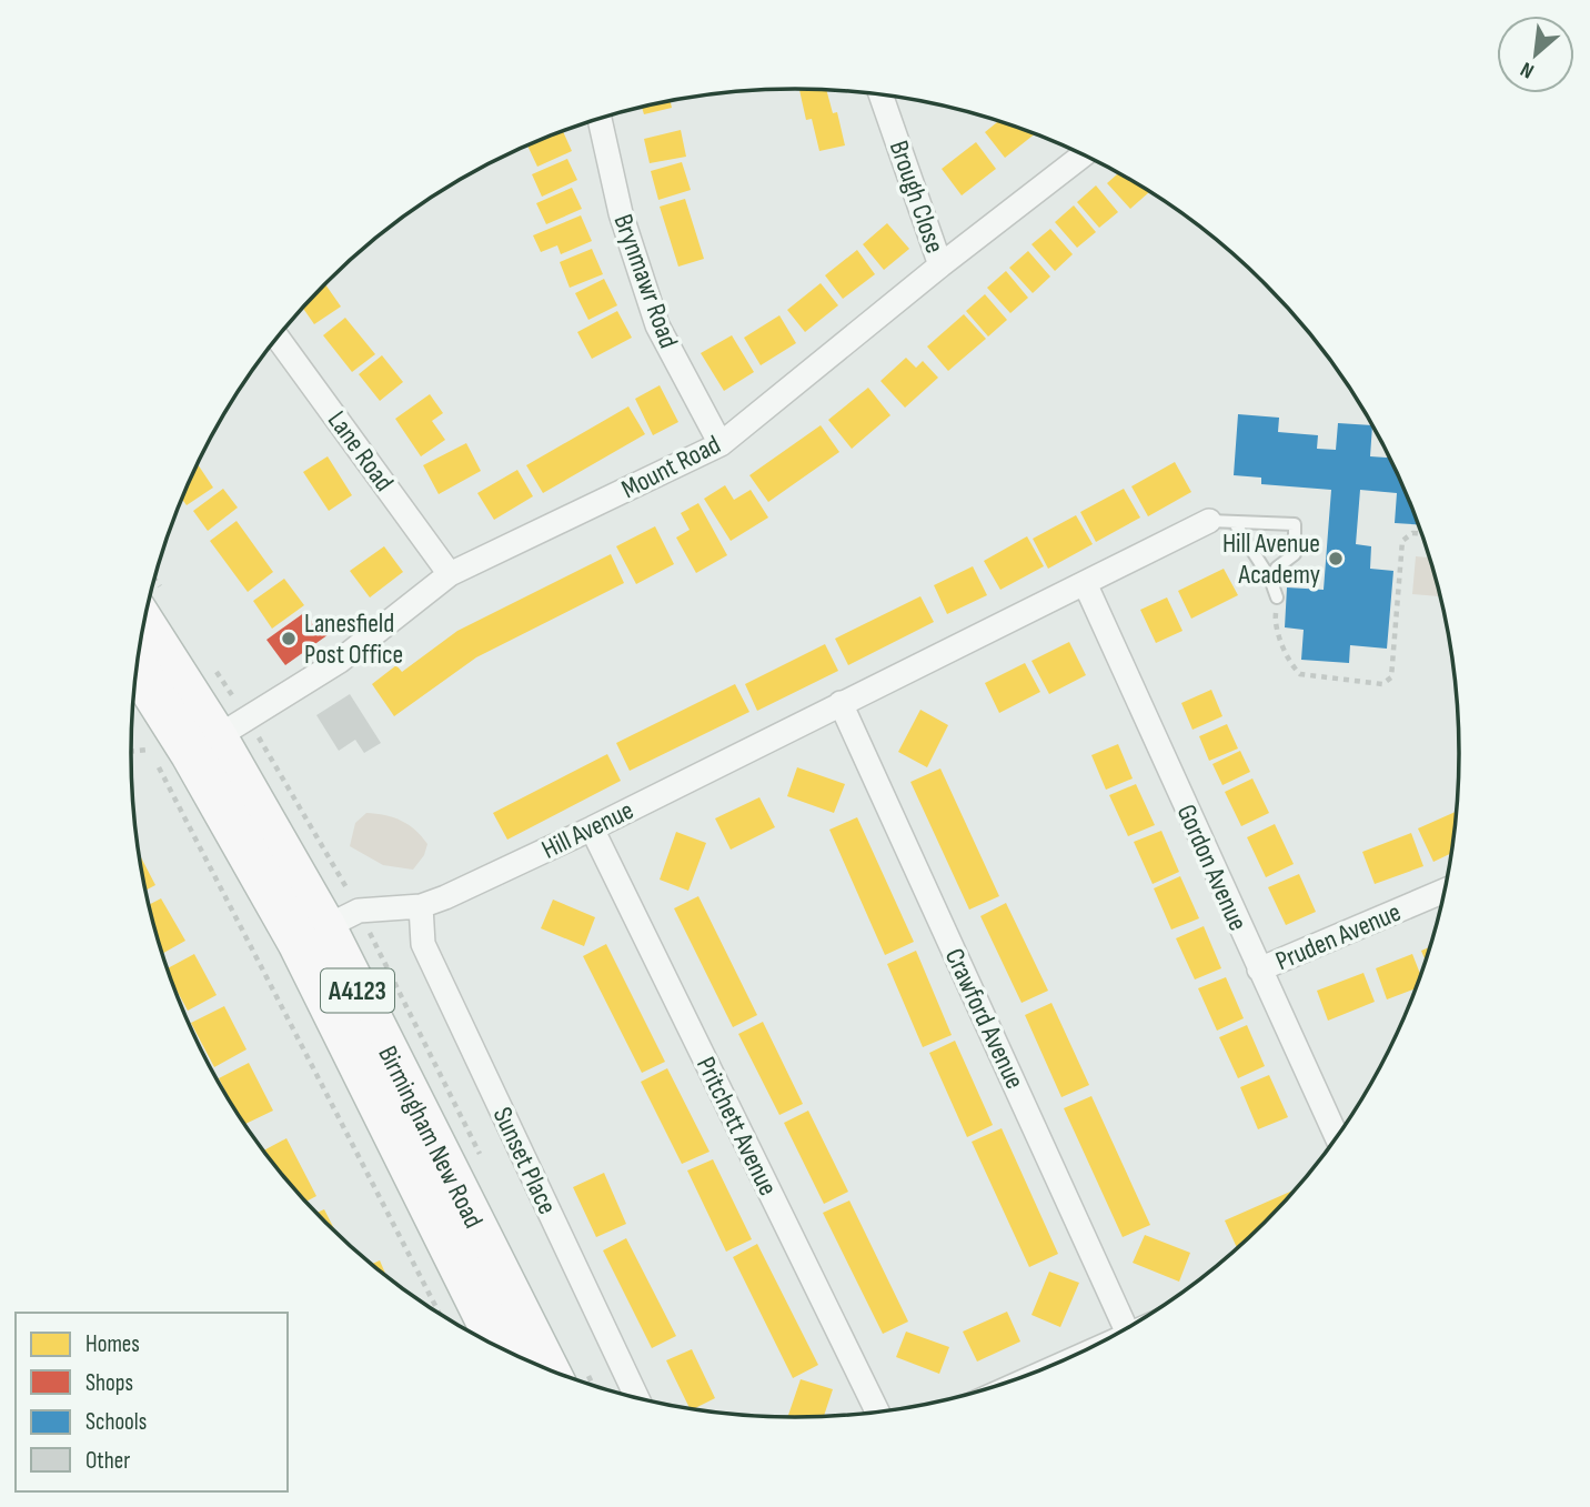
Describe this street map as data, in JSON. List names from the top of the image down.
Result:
{
  "streets": {
    "highway": ["A4123", "Birmingham New Road"],
    "street": [
      "Brough Close",
      "Brynmawr Road",
      "Lane Road",
      "Mount Road",
      "Hill Avenue",
      "Gordon Avenue",
      "Pruden Avenue",
      "Crawford Avenue",
      "Pritchett Avenue",
      "Sunset Place"
    ]
  },
  "crossings": [
    ["Brough Close", "Mount Road"],
    ["Brynmawr Road", "Mount Road"],
    ["Lane Road", "Mount Road"],
    ["Mount Road", "Birmingham New Road"],
    ["Hill Avenue", "Gordon Avenue"],
    ["Hill Avenue", "Crawford Avenue"],
    ["Hill Avenue", "Pritchett Avenue"],
    ["Hill Avenue", "Birmingham New Road"],
    ["Hill Avenue", "Sunset Place"],
    ["Gordon Avenue", "Pruden Avenue"]
  ],
  "places": ["Hill Avenue Academy", "Lanesfield Post Office"],
  "legend": [
    "Homes",
    "Shops",
    "Schools",
    "Other"
  ],
  "north": "bottom left"
}
